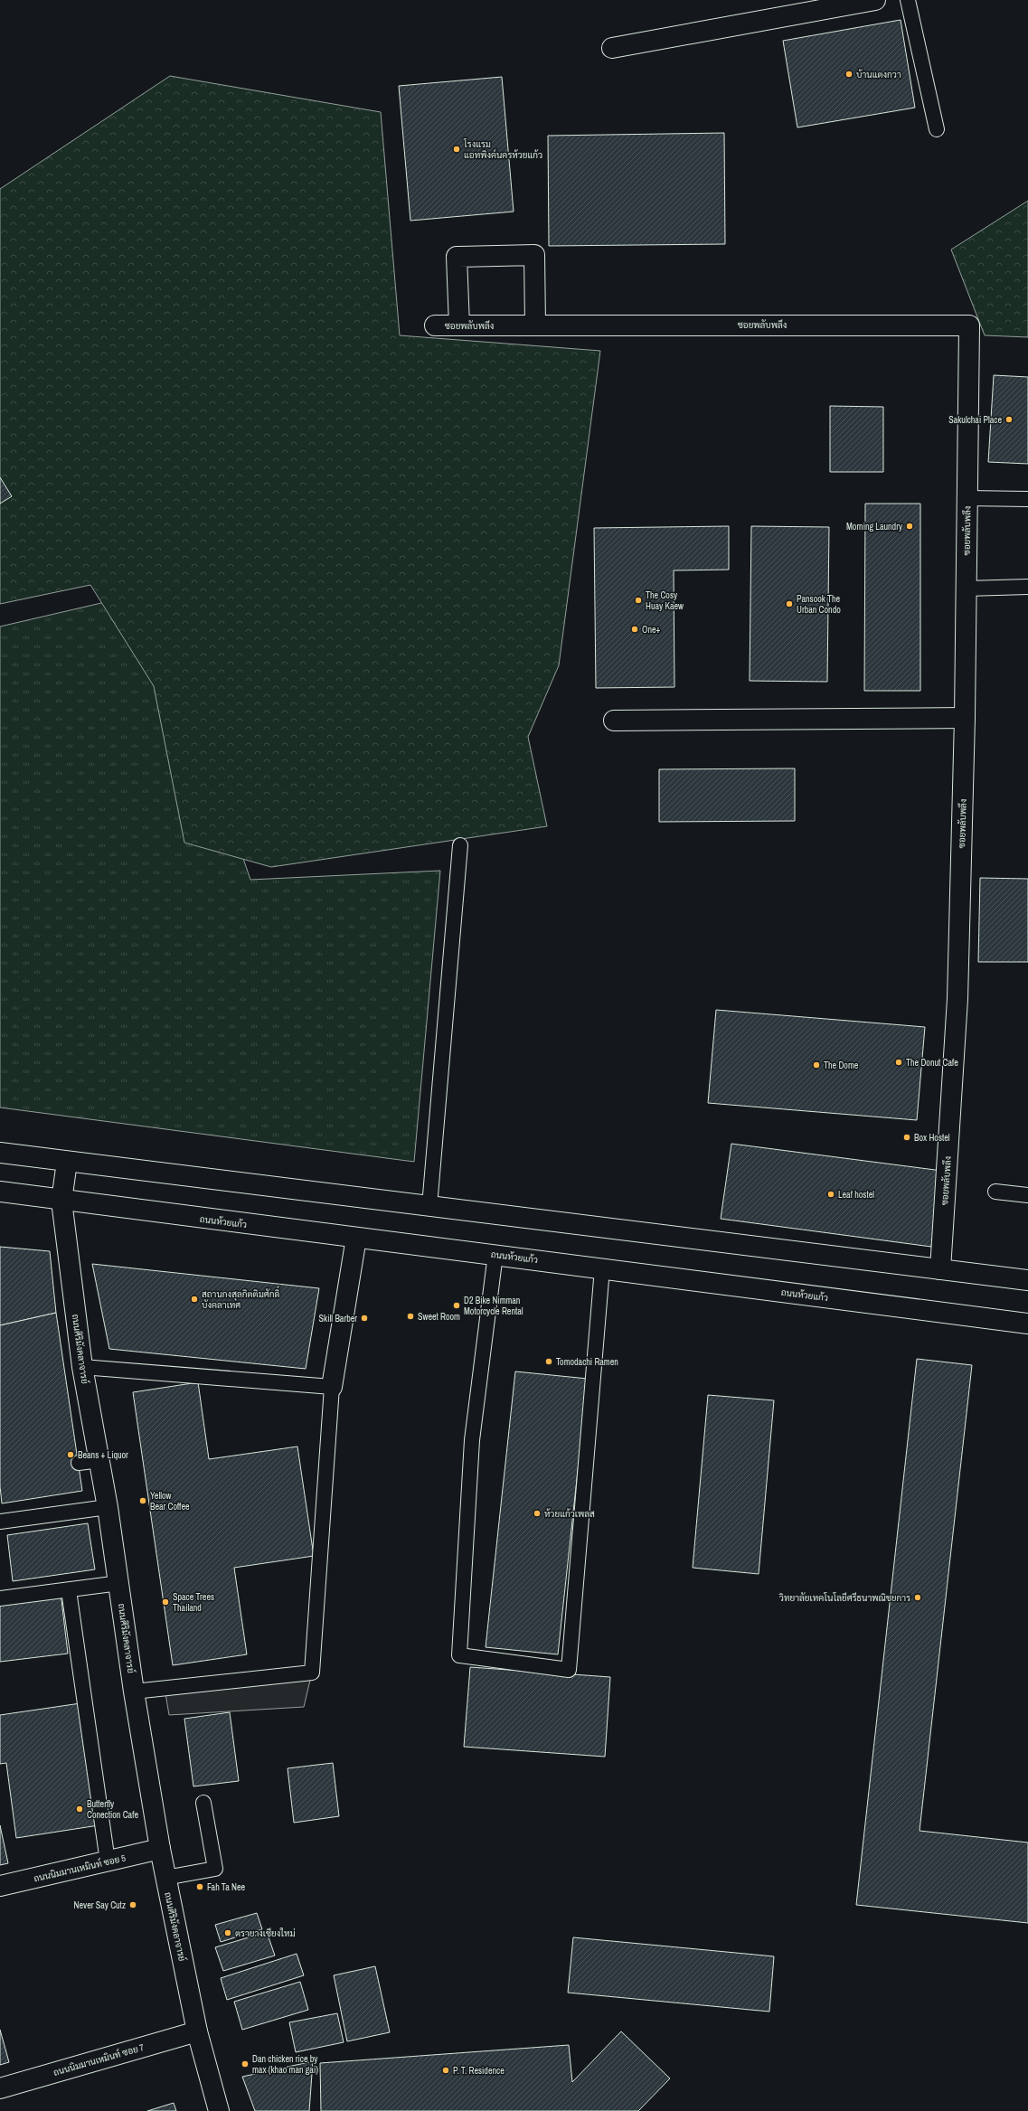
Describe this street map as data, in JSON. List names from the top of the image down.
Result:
{
  "streets": {
    "street": [
      "ซอยพลับพลึง",
      "ถนนห้วยแก้ว",
      "ถนนศิริมังคลาจารย์",
      "ถนนนิมมานเหมินท์ ซอย 5",
      "ถนนนิมมานเหมินท์ ซอย 7"
    ]
  },
  "crossings": [
    ["ถนนห้วยแก้ว", "ถนนศิริมังคลาจารย์"],
    ["ถนนศิริมังคลาจารย์", "ถนนนิมมานเหมินท์ ซอย 5"],
    ["ถนนศิริมังคลาจารย์", "ถนนนิมมานเหมินท์ ซอย 7"]
  ],
  "places": [
    "บ้านแตงกวา",
    "โรงแรม แอทพิงค์นครห้วยแก้ว",
    "Sakulchai Place",
    "Morning Laundry",
    "The Cosy Huay Kaew",
    "Pansook The Urban Condo",
    "One+",
    "The Donut Cafe",
    "The Dome",
    "Box Hostel",
    "Leaf hostel",
    "สถานกงสุลกิตติมศักดิ์ บังคลาเทศ",
    "D2 Bike Nimman Motorcycle Rental",
    "Sweet Room",
    "Skill Barber",
    "Tomodachi Ramen",
    "Beans + Liquor",
    "Yellow Bear Coffee",
    "ห้วยแก้วเพลส",
    "วิทยาลัยเทคโนโลยีศรีธนาพณิชยการ",
    "Space Trees Thailand",
    "Butterfly Conection Cafe",
    "Fah Ta Nee",
    "Never Say Cutz",
    "ตรายางเชียงใหม่",
    "Dan chicken rice by max (khao man gai)",
    "P. T. Residence"
  ]
}
